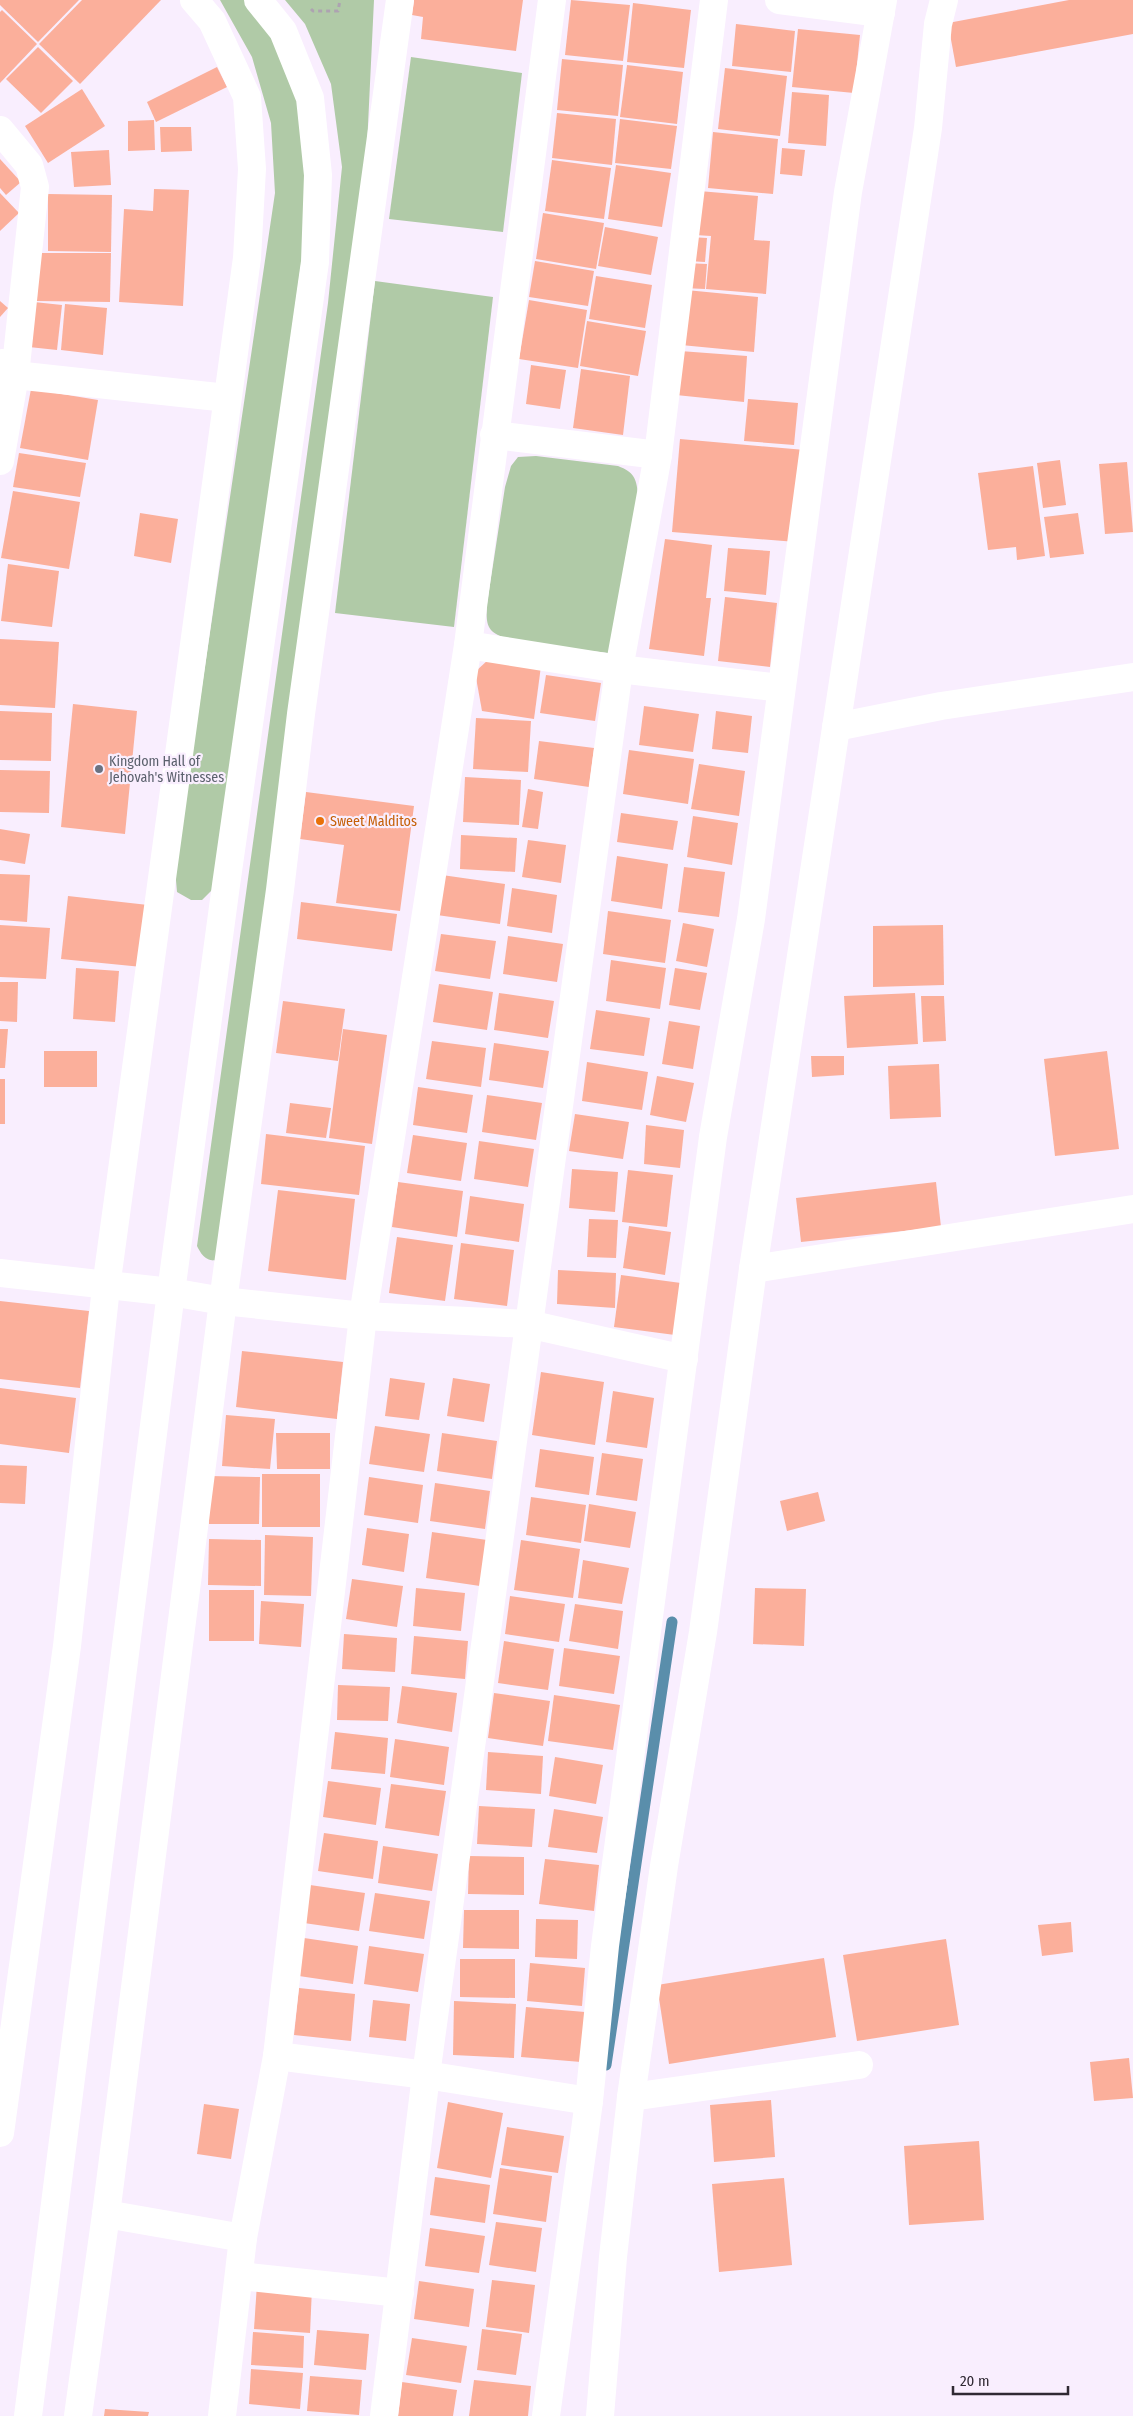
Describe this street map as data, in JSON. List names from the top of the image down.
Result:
{
  "places": ["Kingdom Hall of Jehovah's Witnesses", "Sweet Malditos"],
  "scale_bar": "20 m"
}
